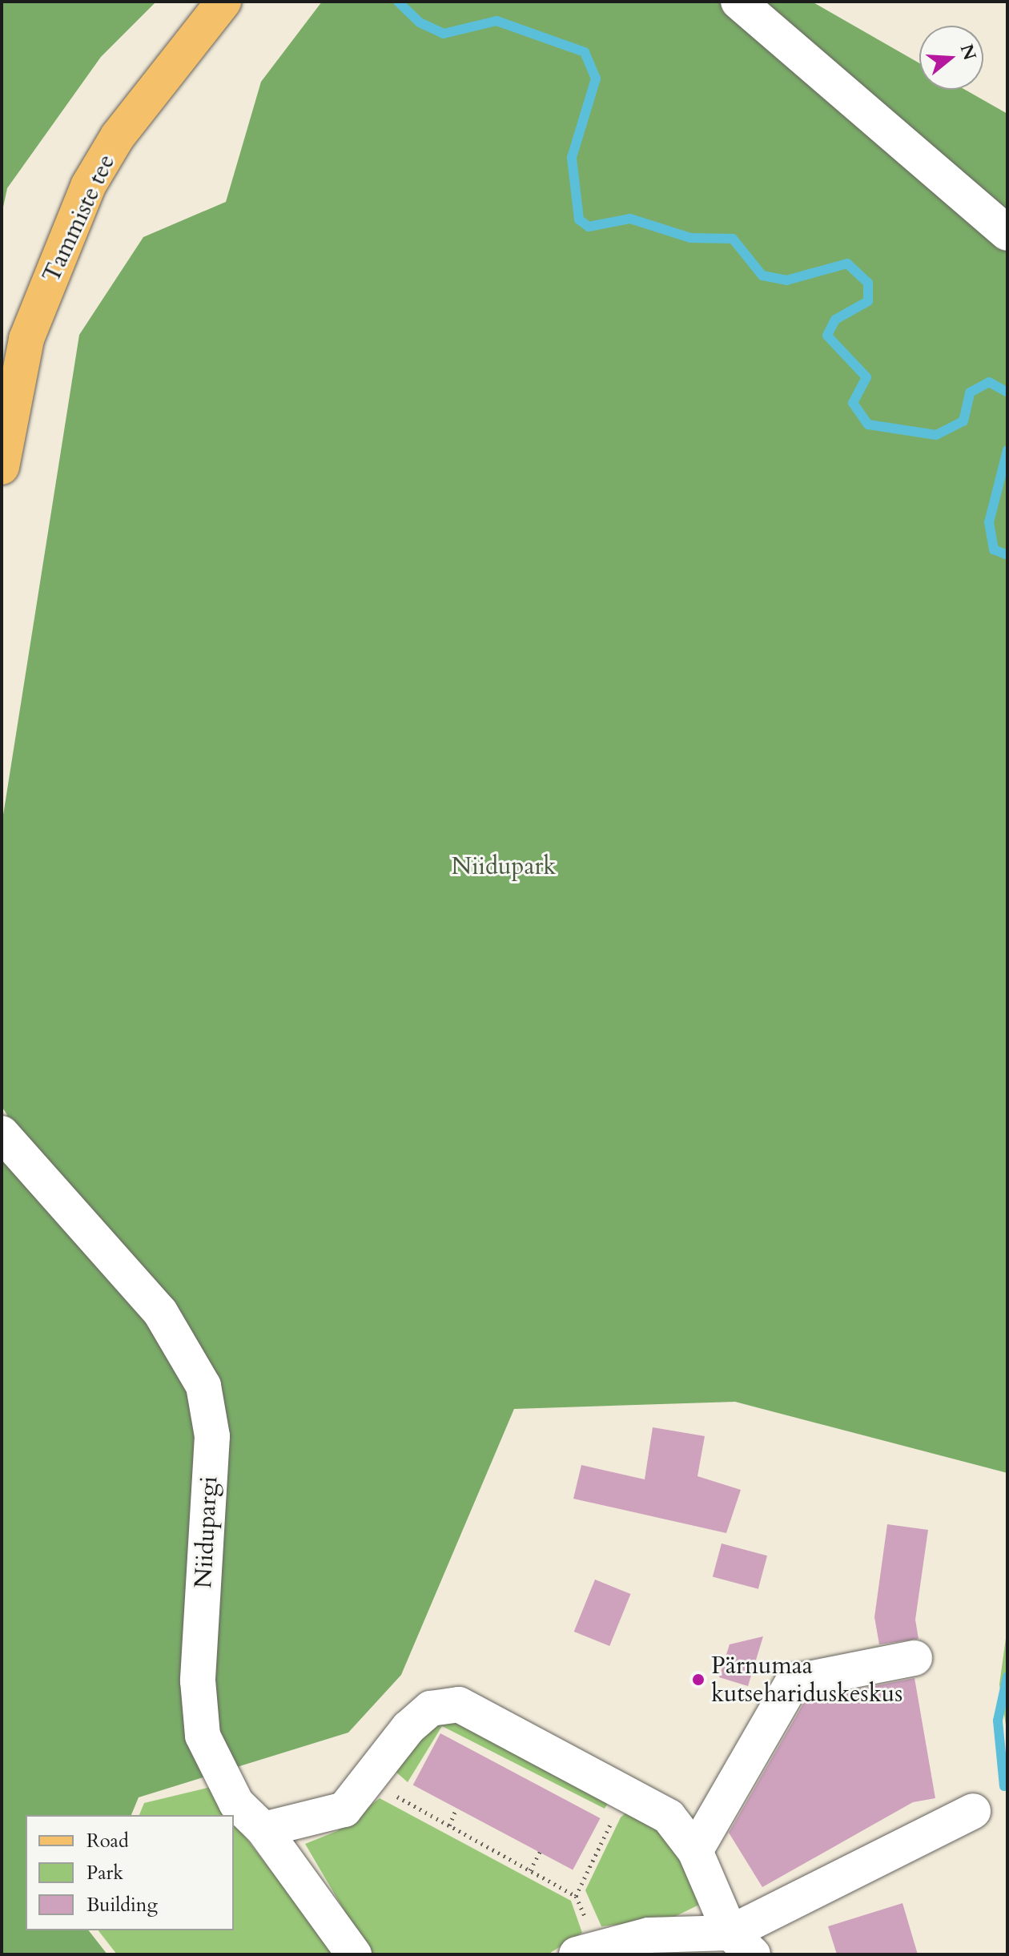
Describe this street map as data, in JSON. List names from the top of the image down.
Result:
{
  "streets": {
    "main road": ["Tammiste tee"],
    "street": ["Niidupargi"]
  },
  "parks": ["Niidupark"],
  "places": ["Pärnumaa kutsehariduskeskus"],
  "legend": ["Road", "Park", "Building"],
  "north": "right"
}
